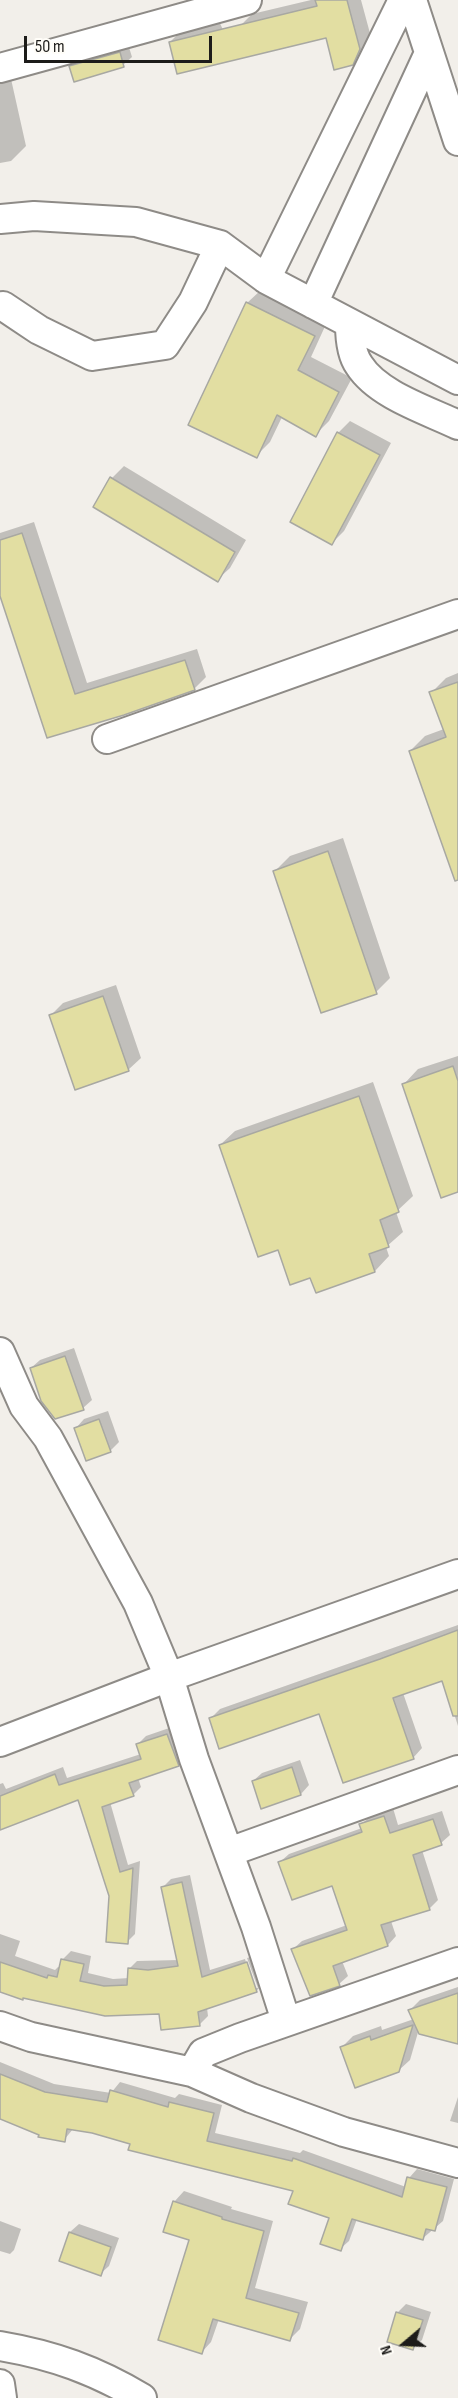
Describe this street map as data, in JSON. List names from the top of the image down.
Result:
{
  "scale_bar": "50 m",
  "north": "left"
}
